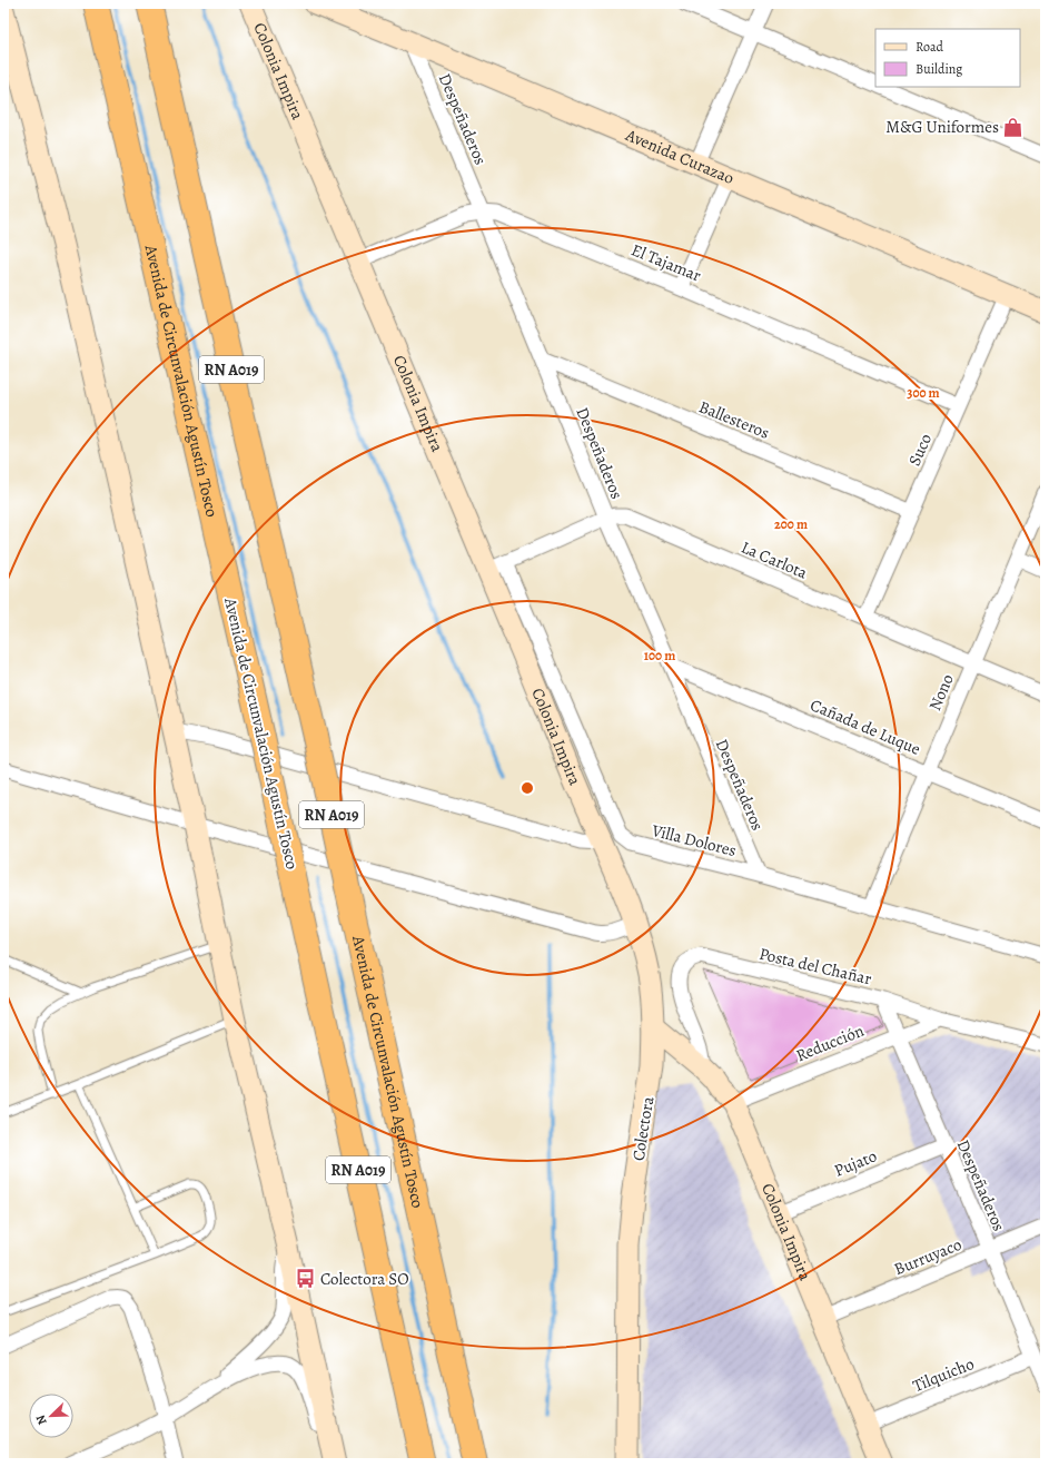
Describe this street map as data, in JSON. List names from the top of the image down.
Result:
{
  "streets": {
    "highway": ["RN A019", "Avenida de Circunvalación Agustín Tosco"],
    "street": [
      "Colonia Impira",
      "Despeñaderos",
      "Avenida Curazao",
      "El Tajamar",
      "Ballesteros",
      "Suco",
      "La Carlota",
      "Nono",
      "Cañada de Luque",
      "Villa Dolores",
      "Posta del Chañar",
      "Reducción",
      "Colectora",
      "Pujato",
      "Burruyaco",
      "Tilquicho"
    ]
  },
  "crossings": [
    ["Colonia Impira", "El Tajamar"],
    ["Colonia Impira", "La Carlota"],
    ["Colonia Impira", "Villa Dolores"],
    ["Colonia Impira", "Posta del Chañar"],
    ["Colonia Impira", "Reducción"],
    ["Colonia Impira", "Colectora"],
    ["Colonia Impira", "Pujato"],
    ["Colonia Impira", "Burruyaco"],
    ["Colonia Impira", "Tilquicho"],
    ["Despeñaderos", "Avenida Curazao"],
    ["Despeñaderos", "El Tajamar"],
    ["Despeñaderos", "Ballesteros"],
    ["Despeñaderos", "La Carlota"],
    ["Despeñaderos", "Cañada de Luque"],
    ["Despeñaderos", "Villa Dolores"],
    ["Despeñaderos", "Posta del Chañar"],
    ["Despeñaderos", "Reducción"],
    ["Despeñaderos", "Pujato"],
    ["Despeñaderos", "Burruyaco"],
    ["Despeñaderos", "Tilquicho"],
    ["Avenida Curazao", "Suco"],
    ["El Tajamar", "Suco"],
    ["Ballesteros", "Suco"],
    ["Suco", "La Carlota"],
    ["La Carlota", "Nono"],
    ["La Carlota", "Villa Dolores"],
    ["Nono", "Cañada de Luque"],
    ["Nono", "Villa Dolores"],
    ["Posta del Chañar", "Reducción"]
  ],
  "places": {
    "shop": ["M&G Uniformes"],
    "bus stop": ["Colectora SO"]
  },
  "legend": ["Road", "Building"],
  "north": "bottom left",
  "rings": ["300 m", "200 m", "100 m"]
}
